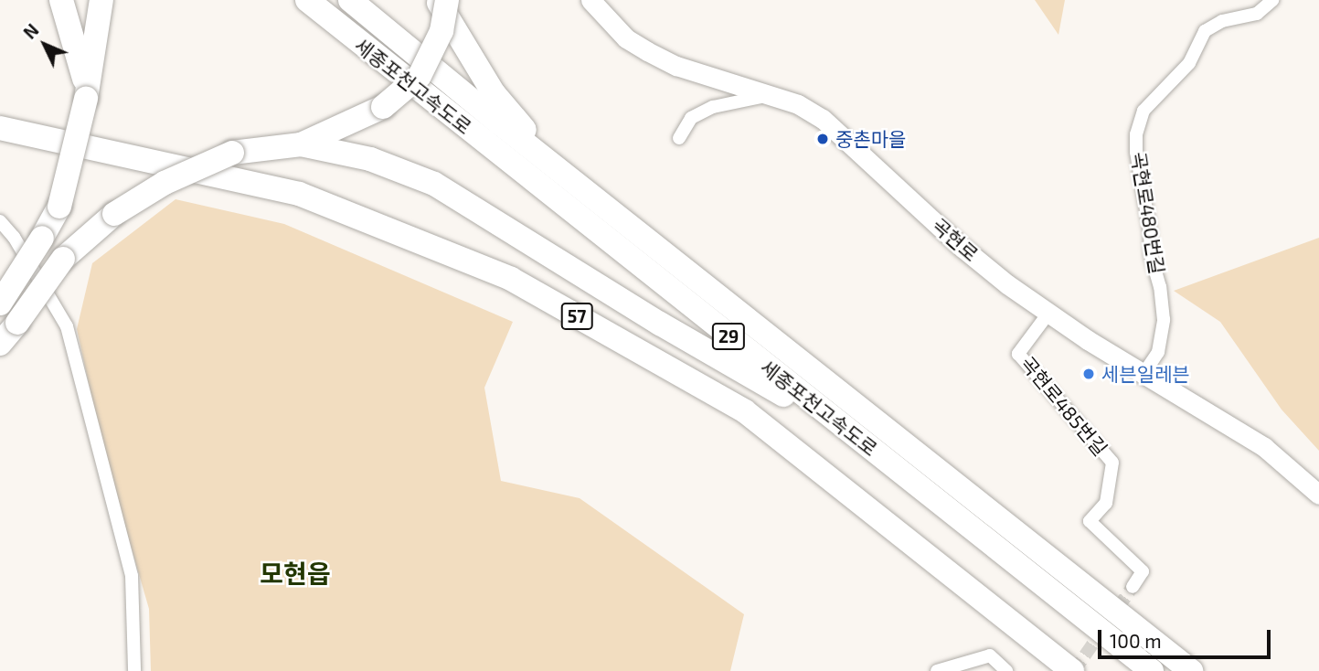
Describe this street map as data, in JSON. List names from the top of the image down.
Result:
{
  "streets": {
    "highway": ["세종포천고속도로", "57", "29"],
    "main road": ["곡현로"],
    "street": ["곡현로480번길", "곡현로485번길"]
  },
  "crossings": [
    ["곡현로480번길", "곡현로"],
    ["곡현로", "곡현로485번길"]
  ],
  "districts": ["모현읍"],
  "places": ["중촌마을", "세븐일레븐"],
  "scale_bar": "100 m",
  "north": "top left"
}
